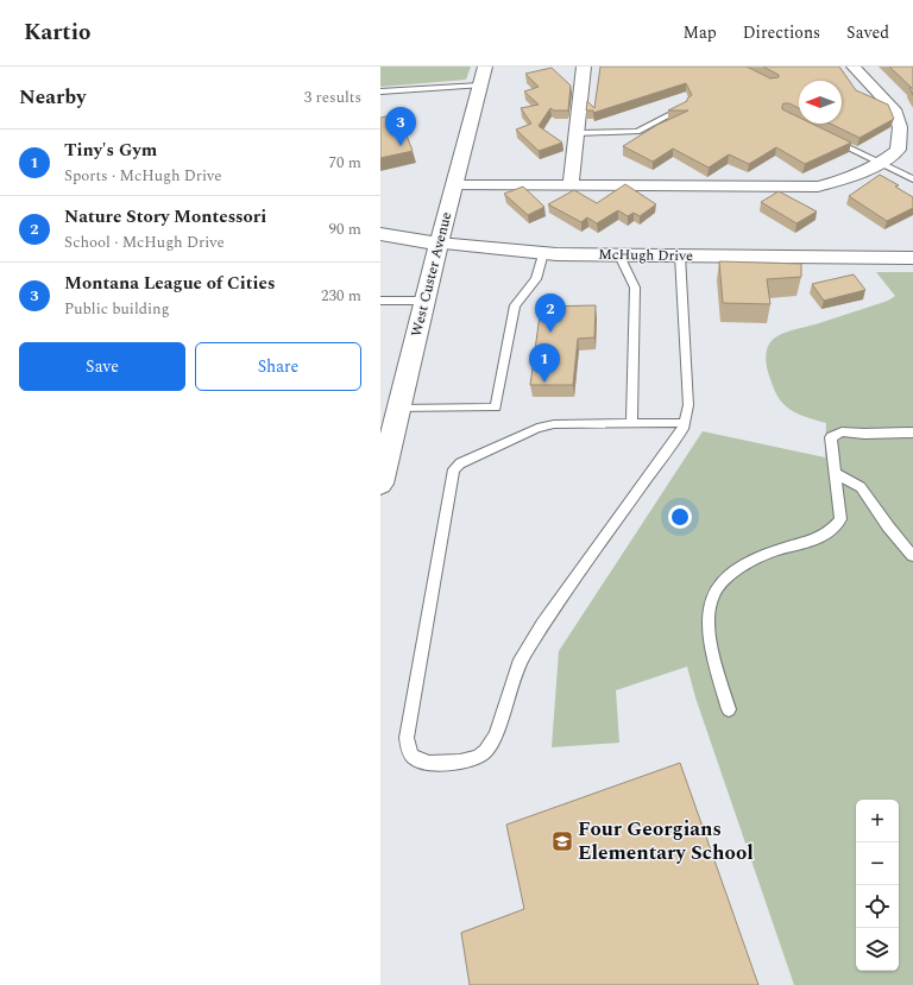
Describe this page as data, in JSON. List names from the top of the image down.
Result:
{
  "streets": {
    "main road": ["McHugh Drive", "West Custer Avenue"]
  },
  "crossings": [
    ["McHugh Drive", "West Custer Avenue"]
  ],
  "places": {
    "school or university": ["Four Georgians Elementary School"]
  },
  "north": "left",
  "page": {
    "header": "Kartio",
    "nav": ["Map", "Directions", "Saved"],
    "heading": ["Nearby", "3 results"],
    "pins": ["3", "2", "1"],
    "list": [
      {
        "mark": "1",
        "name": "Tiny's Gym",
        "note": "Sports · McHugh Drive",
        "value": "70 m"
      },
      {
        "mark": "2",
        "name": "Nature Story Montessori",
        "note": "School · McHugh Drive",
        "value": "90 m"
      },
      {
        "mark": "3",
        "name": "Montana League of Cities",
        "note": "Public building",
        "value": "230 m"
      }
    ],
    "buttons": ["Save", "Share"],
    "map_buttons": ["+", "−"]
  }
}
